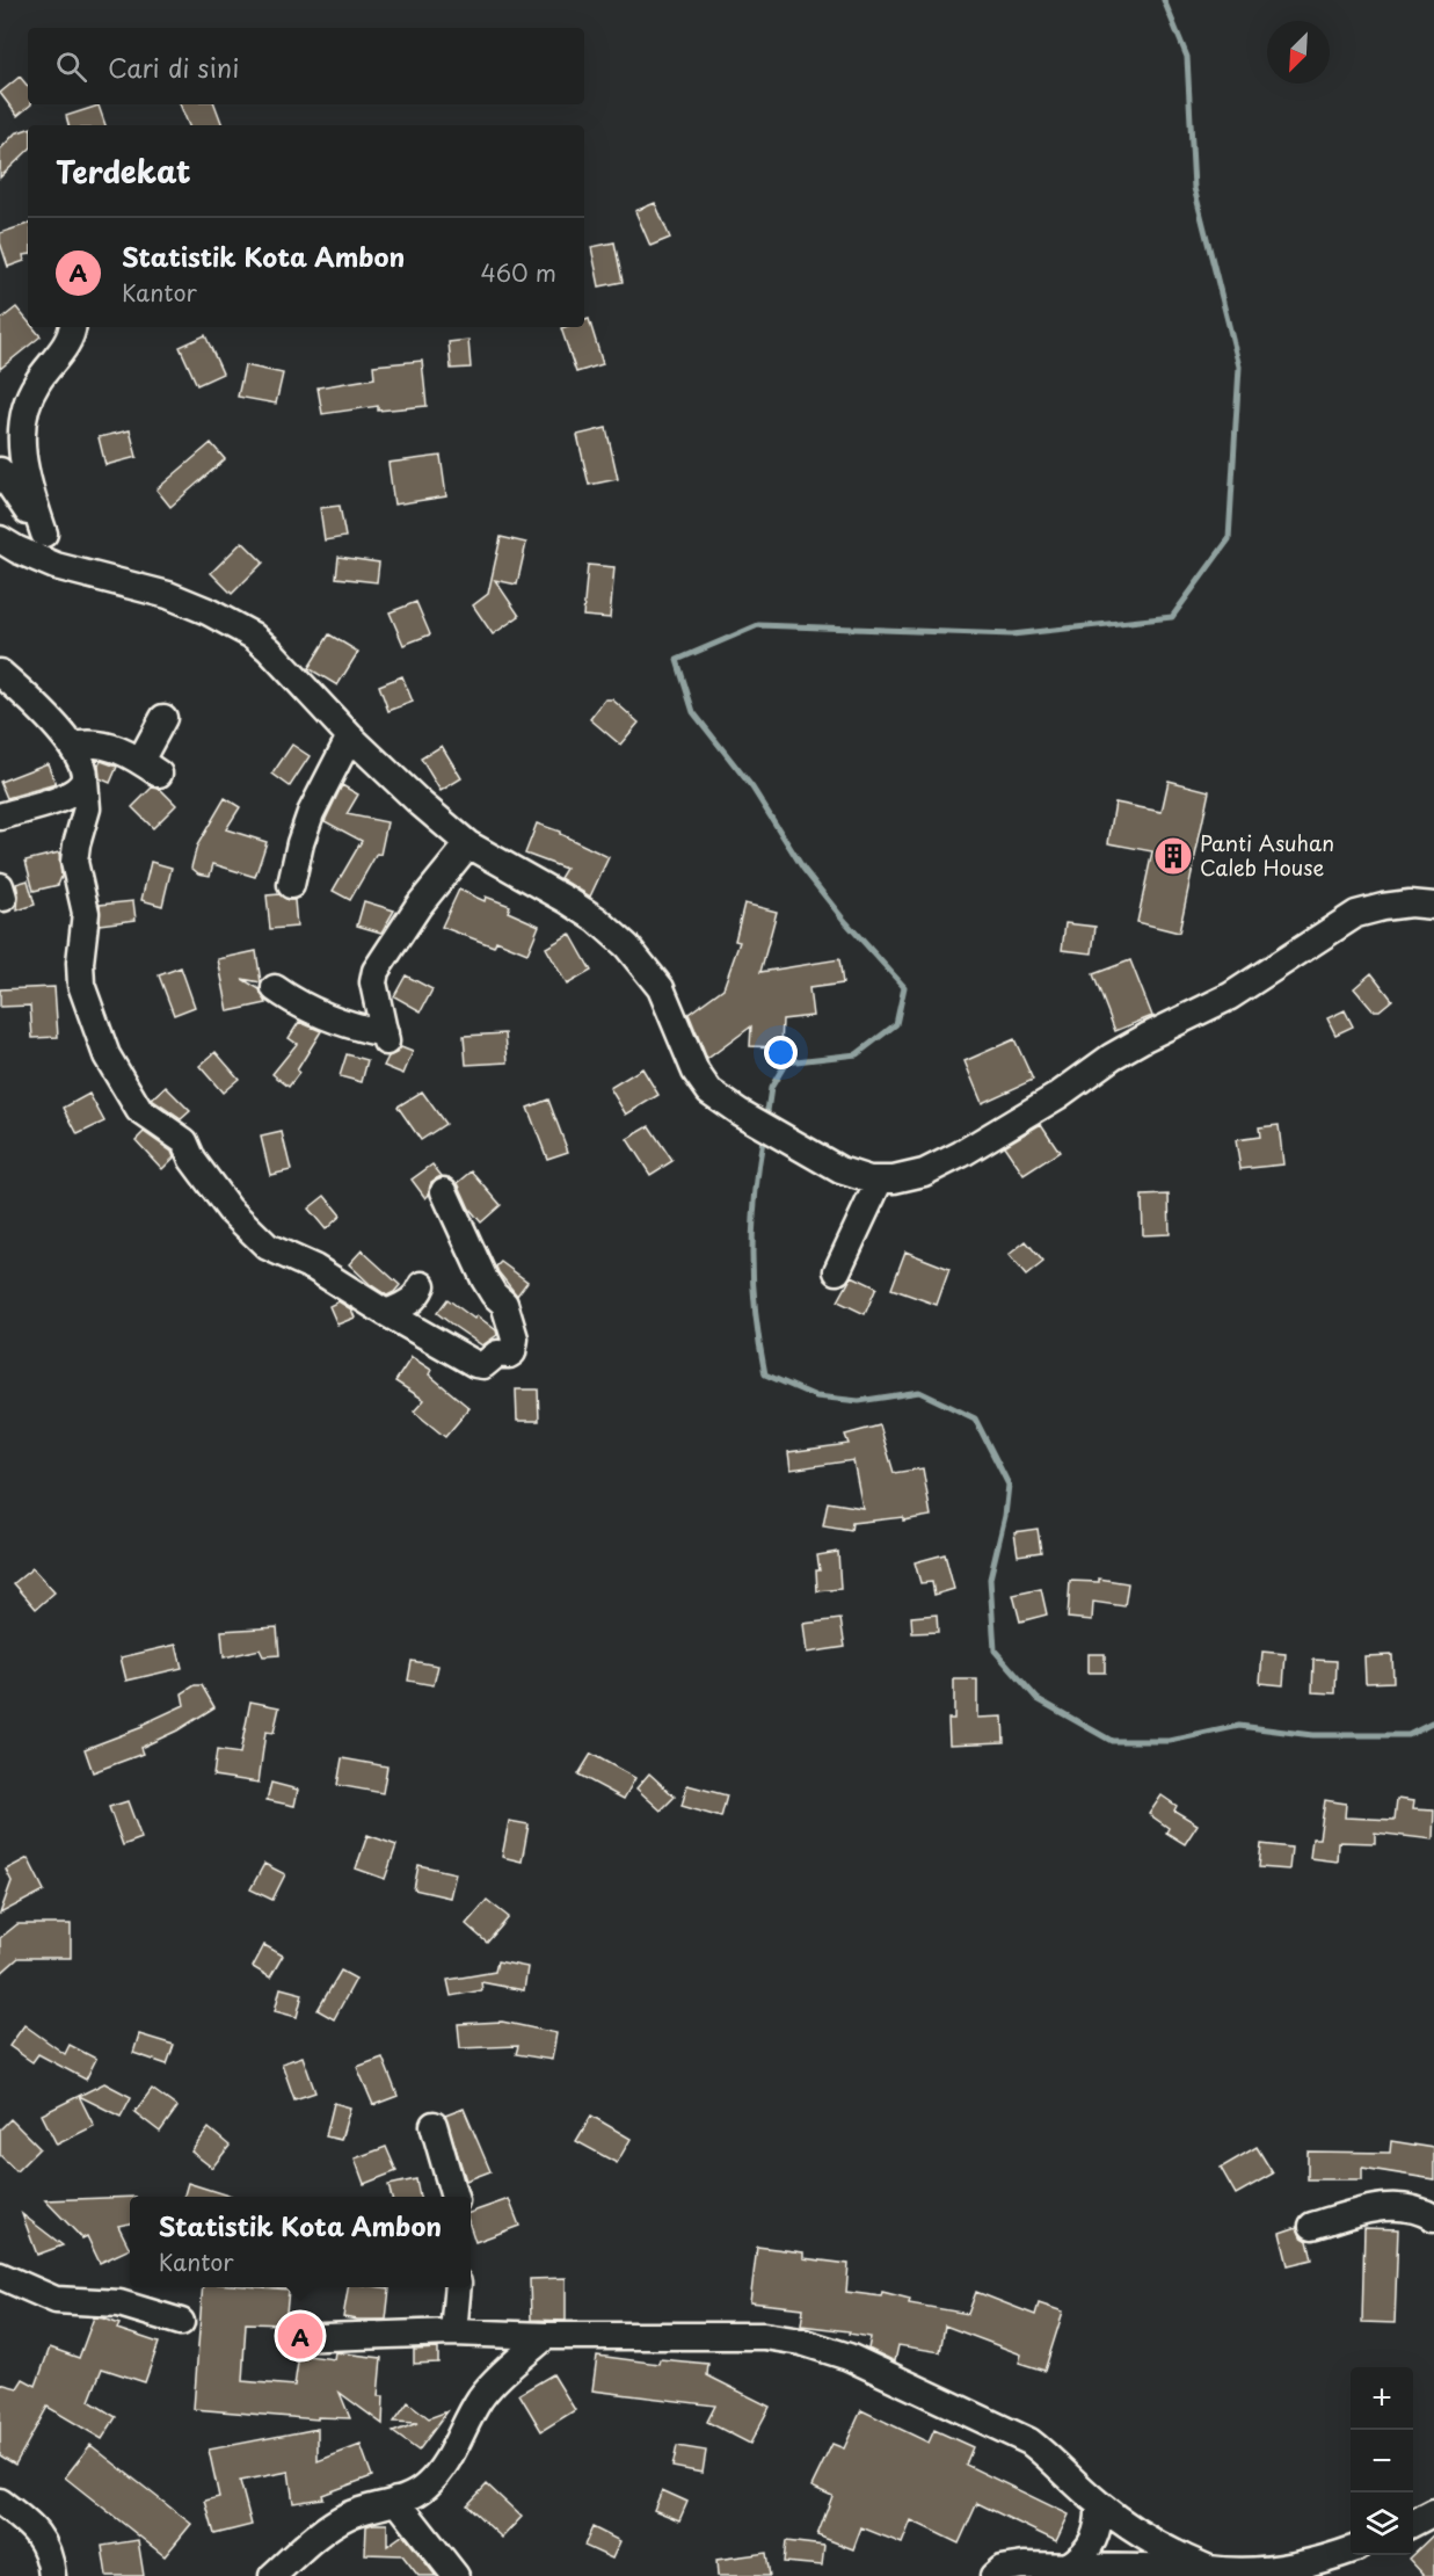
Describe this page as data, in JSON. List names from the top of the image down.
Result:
{
  "places": {
    "building": ["Panti Asuhan Caleb House"]
  },
  "north": "bottom left",
  "page": {
    "search": "Cari di sini",
    "heading": "Terdekat",
    "list": [
      {
        "mark": "A",
        "name": "Statistik Kota Ambon",
        "note": "Kantor",
        "value": "460 m"
      }
    ],
    "popup": ["Statistik Kota Ambon", "Kantor"],
    "pins": "A",
    "map_buttons": ["+", "−"]
  }
}
